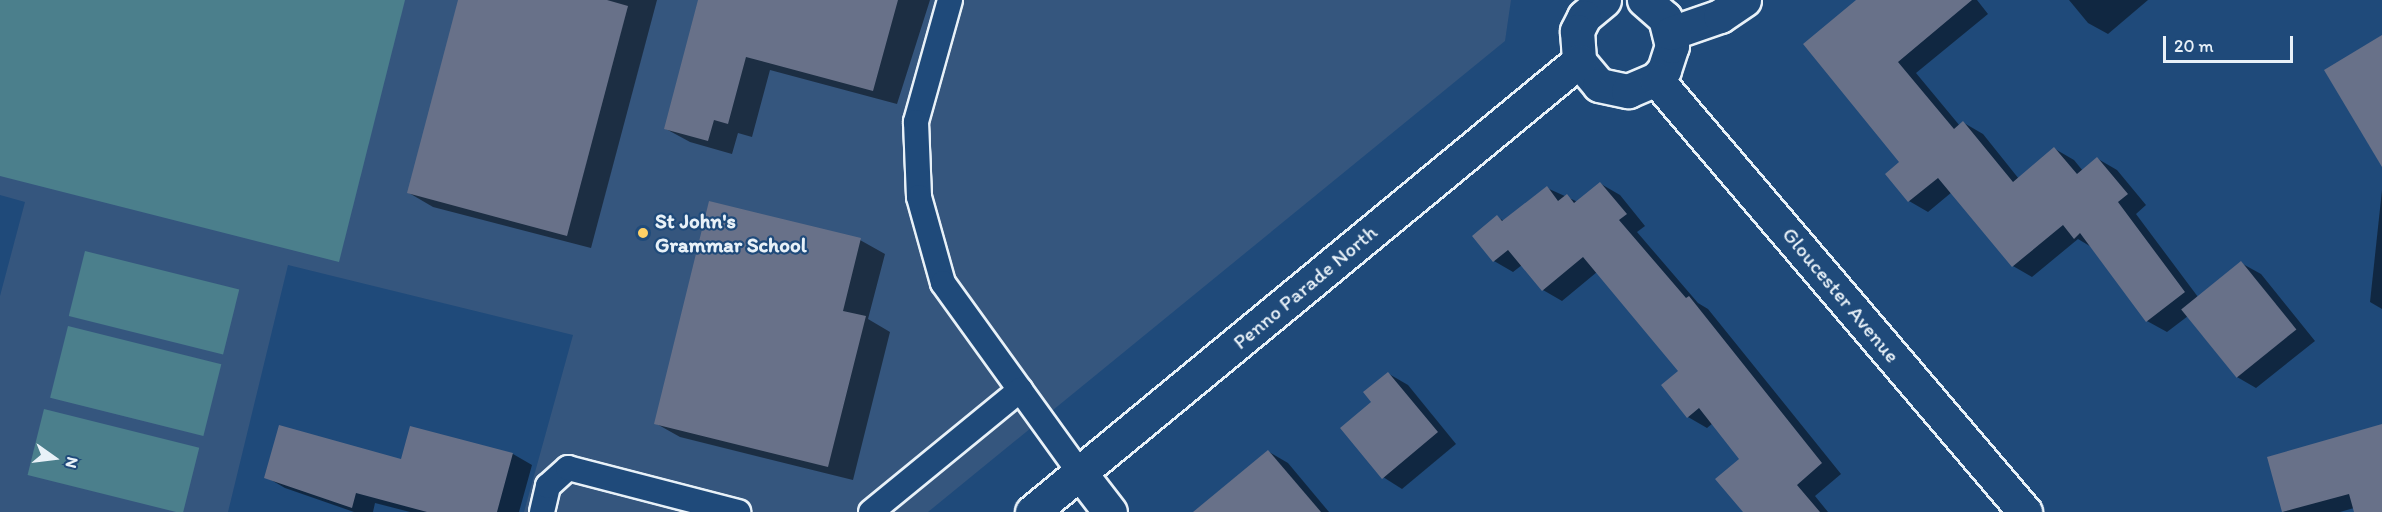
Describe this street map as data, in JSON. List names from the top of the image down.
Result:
{
  "streets": {
    "street": ["Penno Parade North", "Gloucester Avenue"]
  },
  "places": ["St John's Grammar School"],
  "scale_bar": "20 m",
  "north": "right"
}
